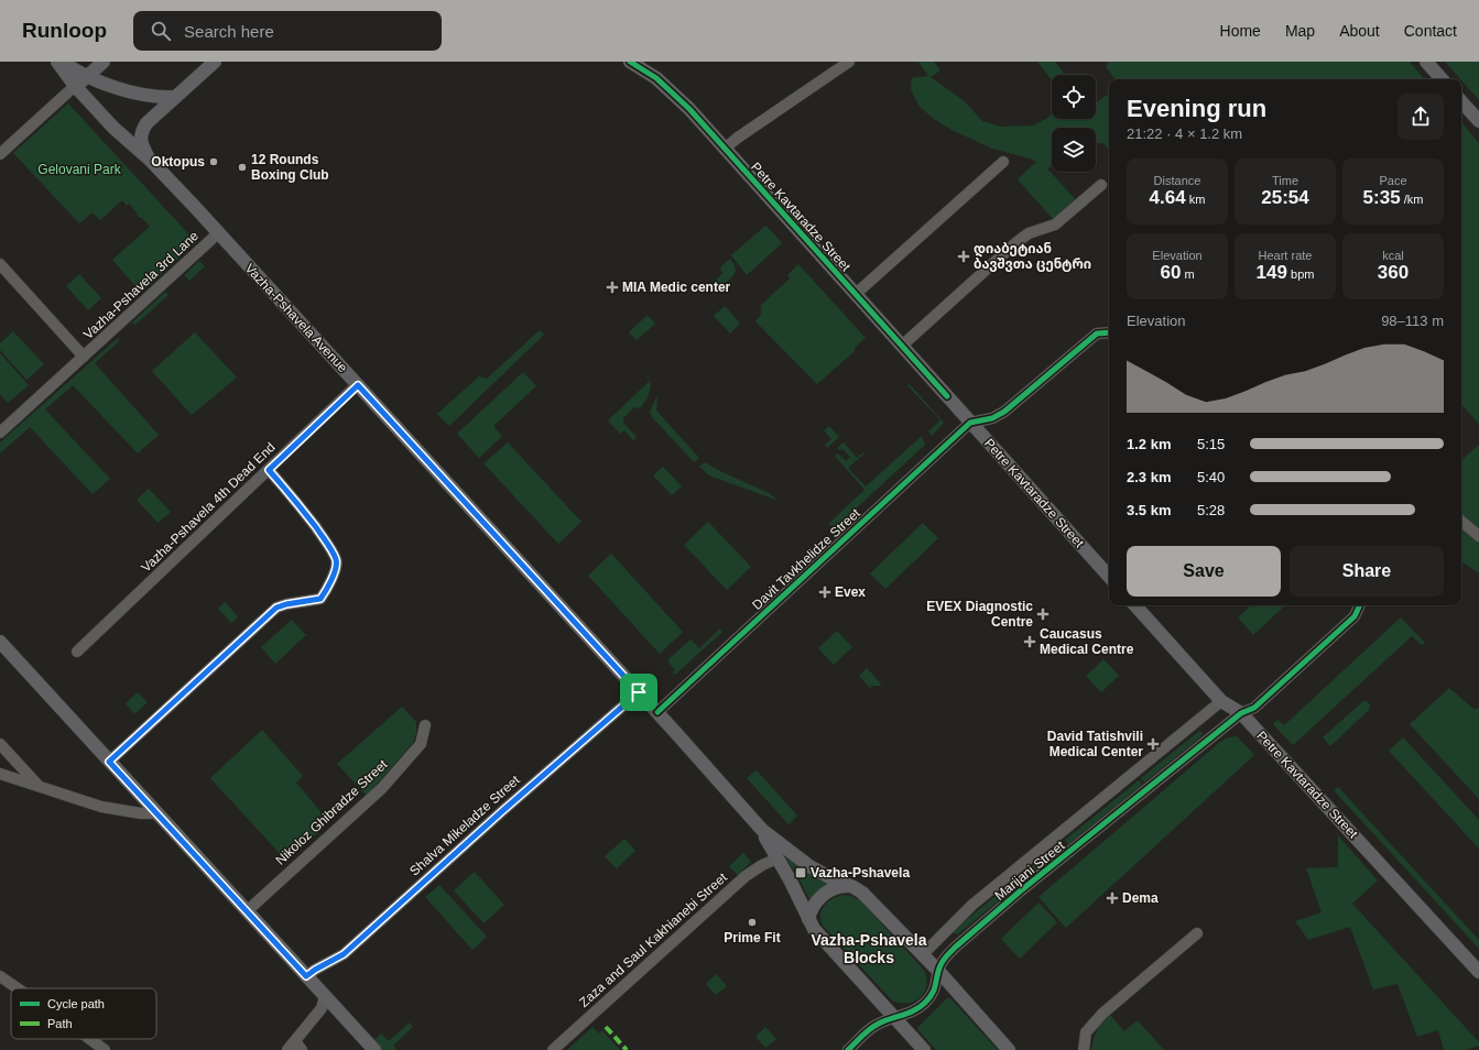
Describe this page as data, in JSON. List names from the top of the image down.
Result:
{
  "streets": {
    "main road": ["Petre Kavtaradze Street", "Vazha-Pshavela Avenue"],
    "street": [
      "Vazha-Pshavela 3rd Lane",
      "Vazha-Pshavela 4th Dead End",
      "Davit Tavkhelidze Street",
      "Nikoloz Ghibradze Street",
      "Shalva Mikeladze Street",
      "Marijani Street",
      "Zaza and Saul Kakhianebi Street"
    ]
  },
  "crossings": [
    ["Petre Kavtaradze Street", "Davit Tavkhelidze Street"],
    ["Petre Kavtaradze Street", "Marijani Street"],
    ["Vazha-Pshavela 3rd Lane", "Vazha-Pshavela Avenue"],
    ["Vazha-Pshavela Avenue", "Vazha-Pshavela 4th Dead End"],
    ["Vazha-Pshavela Avenue", "Davit Tavkhelidze Street"],
    ["Vazha-Pshavela Avenue", "Shalva Mikeladze Street"],
    ["Vazha-Pshavela Avenue", "Marijani Street"],
    ["Vazha-Pshavela Avenue", "Zaza and Saul Kakhianebi Street"]
  ],
  "districts": ["Vazha-Pshavela Blocks"],
  "parks": ["Gelovani Park"],
  "places": {
    "other": ["Oktopus", "12 Rounds Boxing Club", "Prime Fit"],
    "health": [
      "დიაბეტიან ბავშვთა ცენტრი",
      "MIA Medic center",
      "Evex",
      "EVEX Diagnostic Centre",
      "Caucasus Medical Centre",
      "David Tatishvili Medical Center",
      "Dema"
    ],
    "transit": ["Vazha-Pshavela"]
  },
  "legend": ["Cycle path", "Path"],
  "page": {
    "header": "Runloop",
    "search": "Search here",
    "nav": [
      "Home",
      "Map",
      "About",
      "Contact"
    ],
    "heading": ["Evening run", "21:22 · 4 × 1.2 km"],
    "stats": [
      ["Distance", "4.64 km"],
      ["Time", "25:54"],
      ["Pace", "5:35 /km"],
      ["Elevation", "60 m"],
      ["Heart rate", "149 bpm"],
      ["kcal", "360"]
    ],
    "chart": ["Elevation", "98–113 m"],
    "list": [
      {
        "name": "1.2 km",
        "note": "5:15"
      },
      {
        "name": "2.3 km",
        "note": "5:40"
      },
      {
        "name": "3.5 km",
        "note": "5:28"
      }
    ],
    "buttons": ["Save", "Share"]
  }
}
